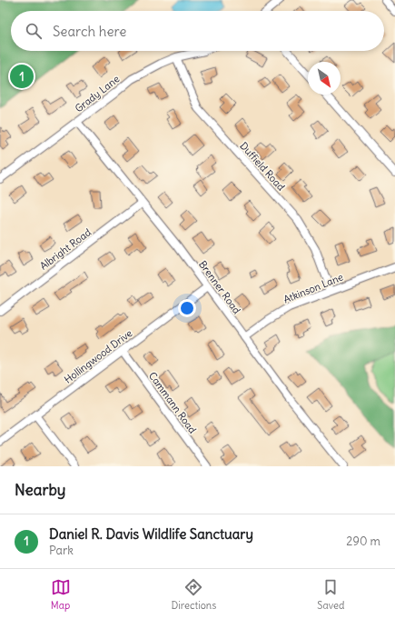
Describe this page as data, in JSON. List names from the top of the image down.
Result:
{
  "streets": {
    "street": [
      "Grady Lane",
      "Duffield Road",
      "Albright Road",
      "Brenner Road",
      "Atkinson Lane",
      "Hollingwood Drive",
      "Cammann Road"
    ]
  },
  "crossings": [
    ["Grady Lane", "Duffield Road"],
    ["Grady Lane", "Brenner Road"],
    ["Duffield Road", "Atkinson Lane"],
    ["Albright Road", "Brenner Road"],
    ["Brenner Road", "Atkinson Lane"],
    ["Brenner Road", "Hollingwood Drive"],
    ["Hollingwood Drive", "Cammann Road"]
  ],
  "north": "bottom right",
  "page": {
    "search": "Search here",
    "pins": "1",
    "heading": "Nearby",
    "list": [
      {
        "mark": "1",
        "name": "Daniel R. Davis Wildlife Sanctuary",
        "note": "Park",
        "value": "290 m"
      }
    ],
    "nav": ["Map", "Directions", "Saved"]
  }
}
